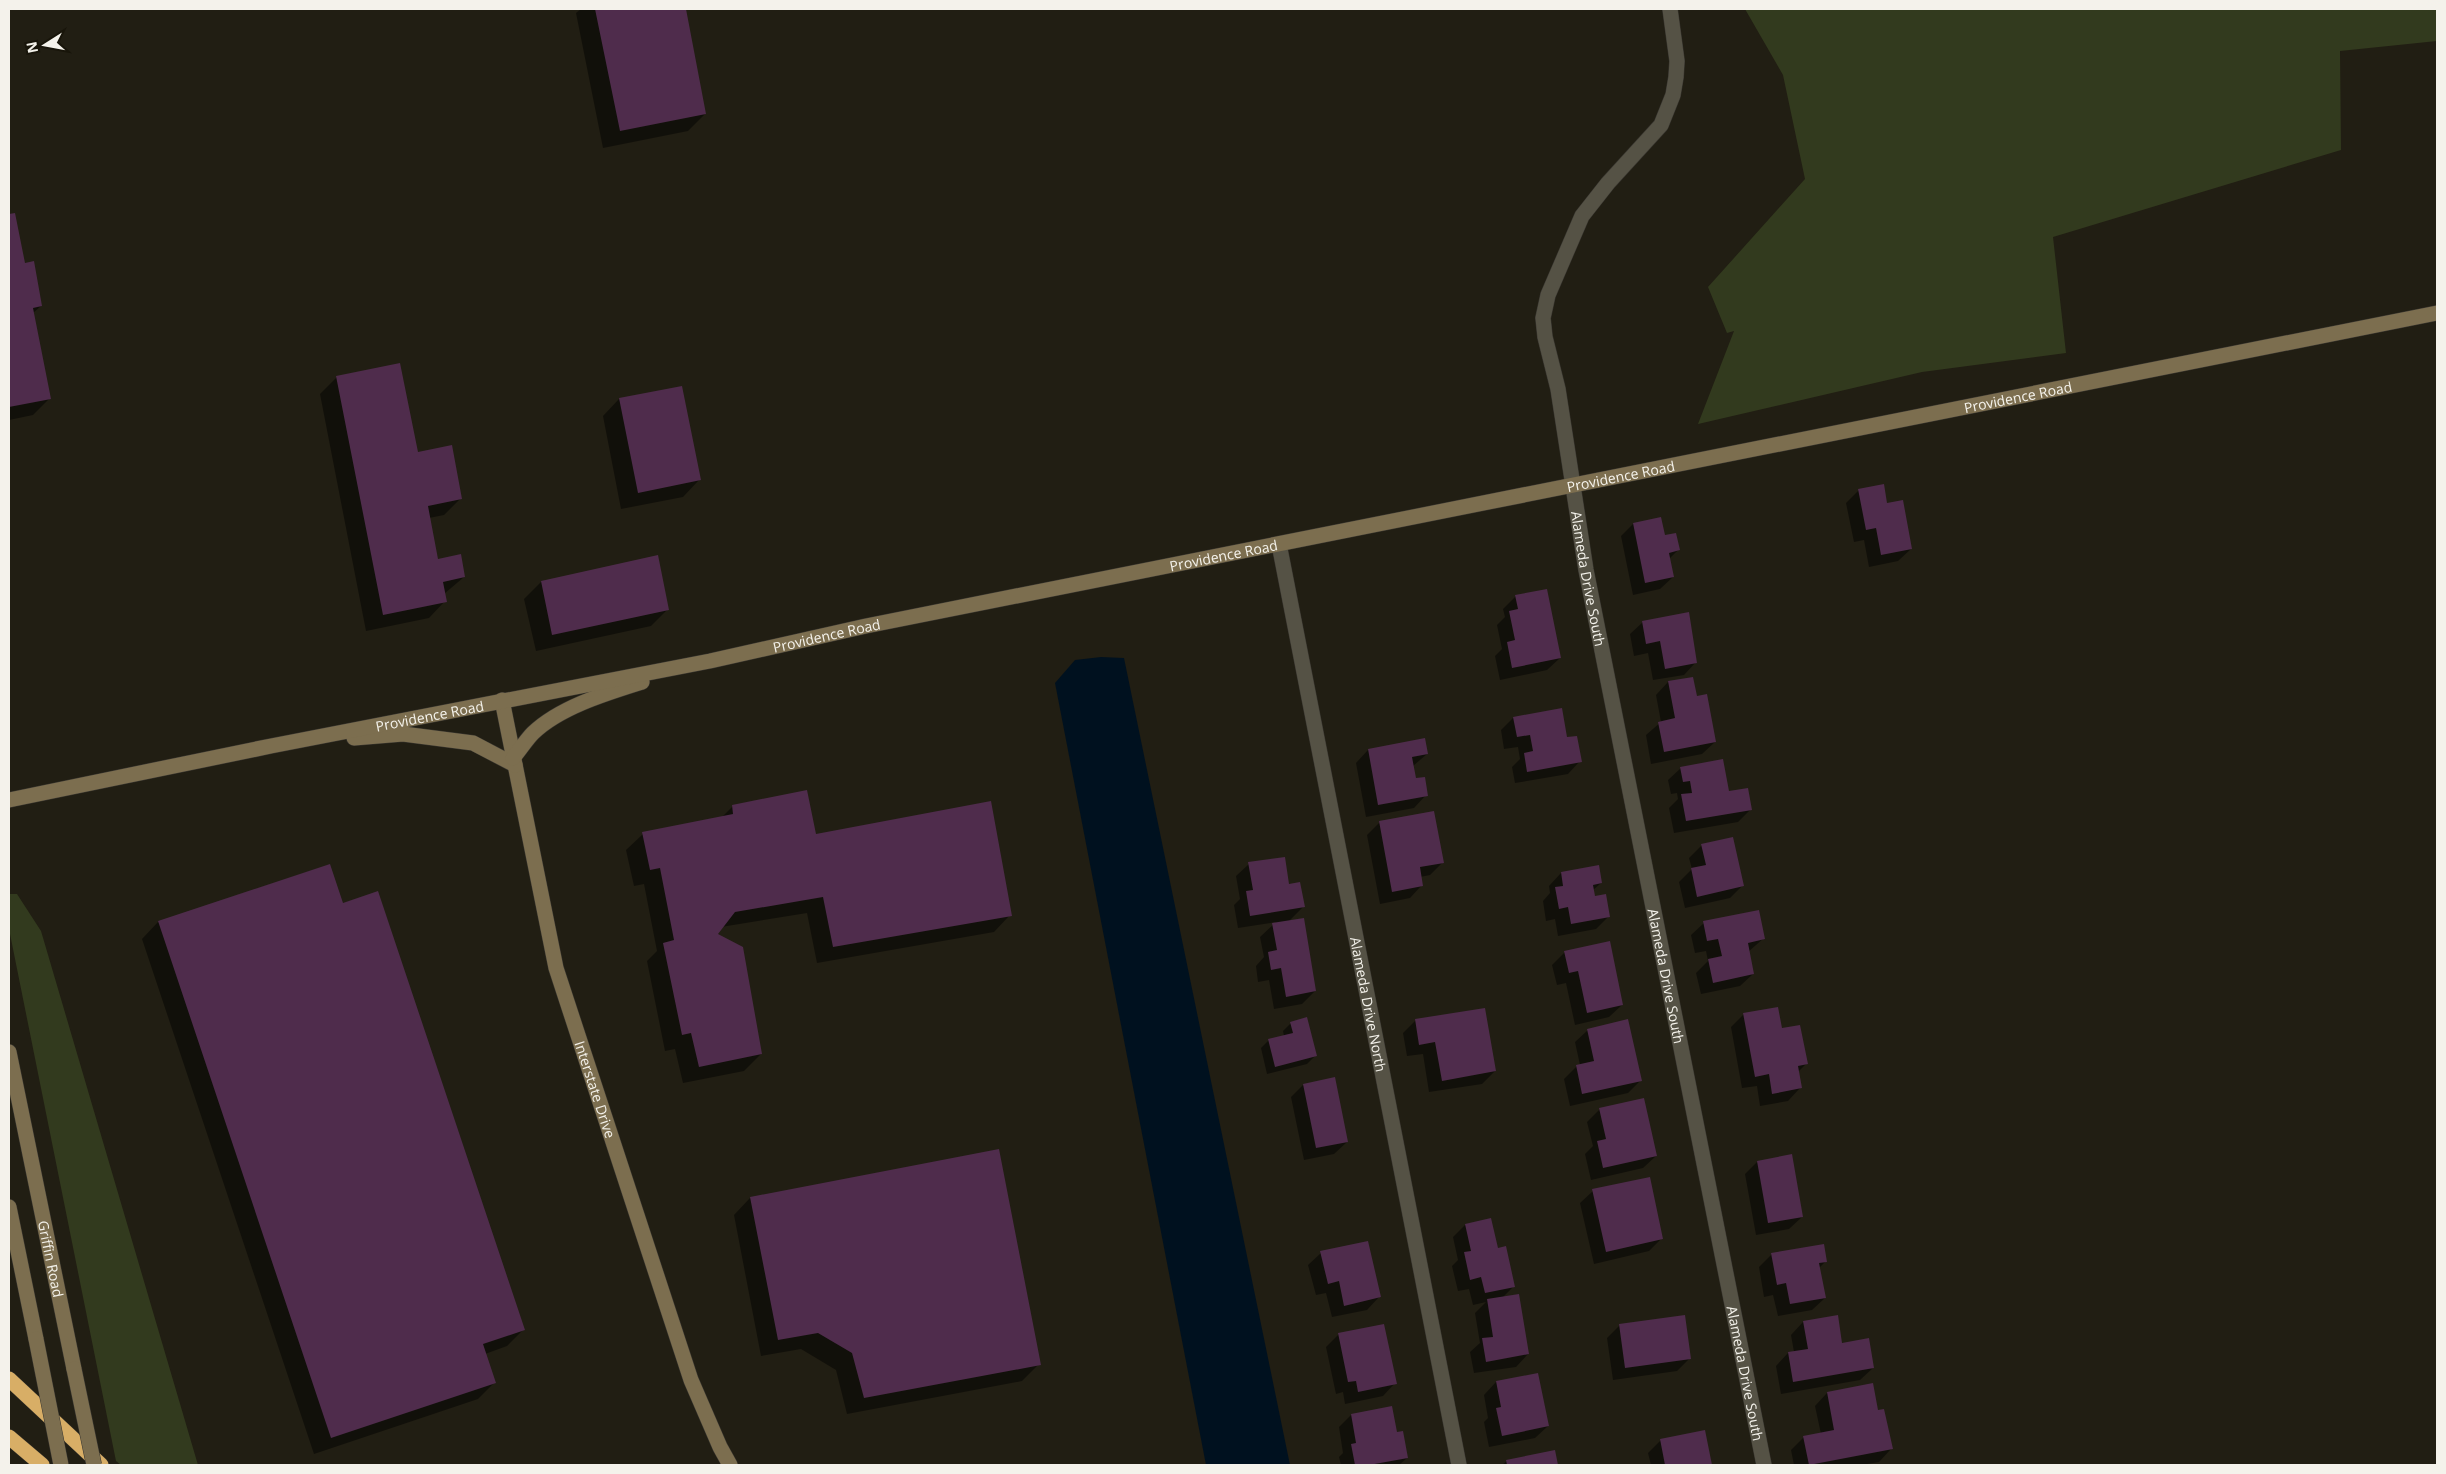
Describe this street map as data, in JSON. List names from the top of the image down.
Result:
{
  "streets": {
    "street": [
      "Providence Road",
      "Alameda Drive South",
      "Alameda Drive North",
      "Interstate Drive",
      "Griffin Road"
    ]
  },
  "crossings": [
    ["Providence Road", "Alameda Drive South"],
    ["Providence Road", "Alameda Drive North"],
    ["Providence Road", "Interstate Drive"]
  ],
  "north": "left"
}
